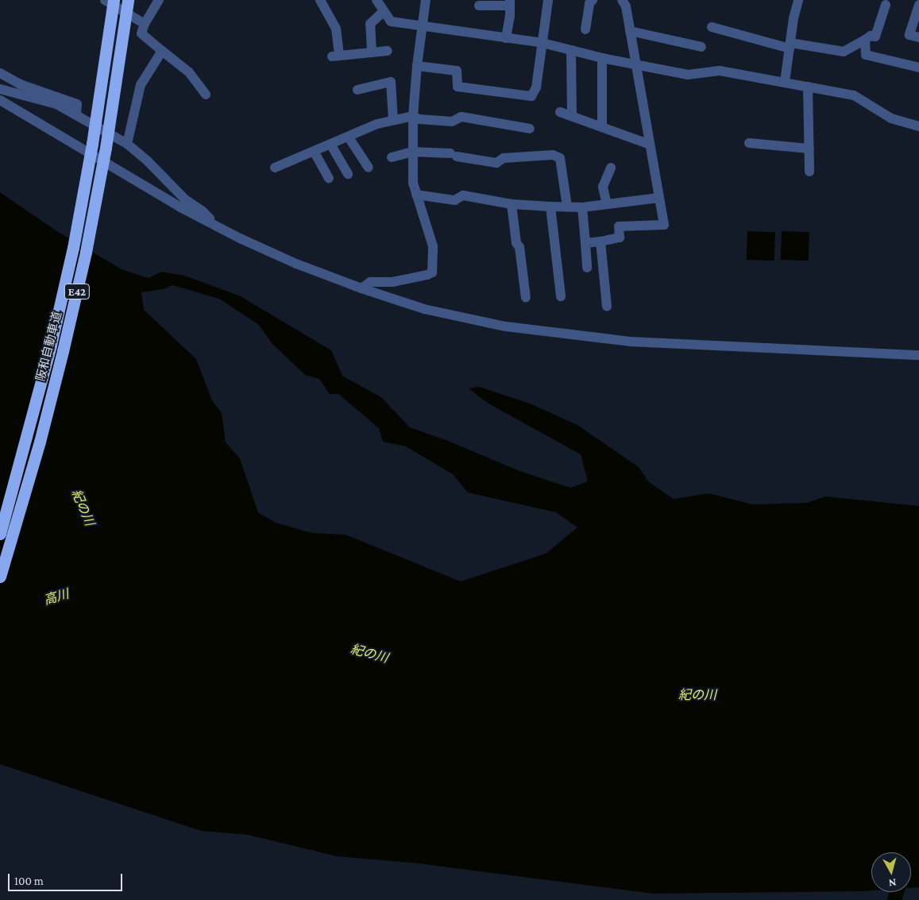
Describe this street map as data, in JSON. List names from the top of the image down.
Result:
{
  "streets": {
    "highway": ["E42", "阪和自動車道"]
  },
  "water": ["紀の川", "高川"],
  "scale_bar": "100 m",
  "north": "bottom"
}
